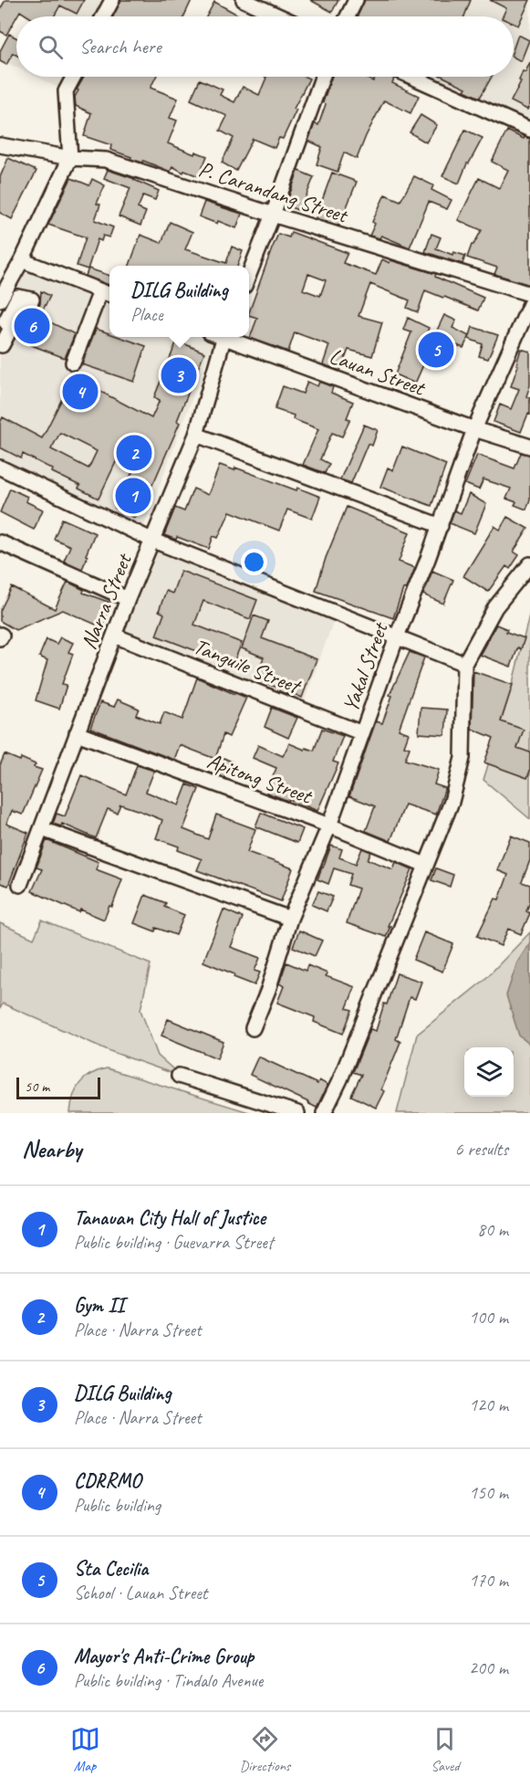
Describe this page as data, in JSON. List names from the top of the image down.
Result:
{
  "streets": {
    "street": [
      "P. Carandang Street",
      "Lauan Street",
      "Narra Street",
      "Tanguile Street",
      "Yakal Street",
      "Apitong Street"
    ]
  },
  "crossings": [
    ["Lauan Street", "Yakal Street"],
    ["Narra Street", "Tanguile Street"],
    ["Narra Street", "Apitong Street"],
    ["Tanguile Street", "Yakal Street"],
    ["Yakal Street", "Apitong Street"]
  ],
  "scale_bar": "50 m",
  "page": {
    "search": "Search here",
    "popup": ["DILG Building", "Place"],
    "pins": [
      "6",
      "5",
      "3",
      "4",
      "2",
      "1"
    ],
    "scale": "50 m",
    "heading": ["Nearby", "6 results"],
    "list": [
      {
        "mark": "1",
        "name": "Tanauan City Hall of Justice",
        "note": "Public building · Guevarra Street",
        "value": "80 m"
      },
      {
        "mark": "2",
        "name": "Gym II",
        "note": "Place · Narra Street",
        "value": "100 m"
      },
      {
        "mark": "3",
        "name": "DILG Building",
        "note": "Place · Narra Street",
        "value": "120 m"
      },
      {
        "mark": "4",
        "name": "CDRRMO",
        "note": "Public building",
        "value": "150 m"
      },
      {
        "mark": "5",
        "name": "Sta Cecilia",
        "note": "School · Lauan Street",
        "value": "170 m"
      },
      {
        "mark": "6",
        "name": "Mayor's Anti-Crime Group",
        "note": "Public building · Tindalo Avenue",
        "value": "200 m"
      }
    ],
    "nav": ["Map", "Directions", "Saved"]
  }
}
